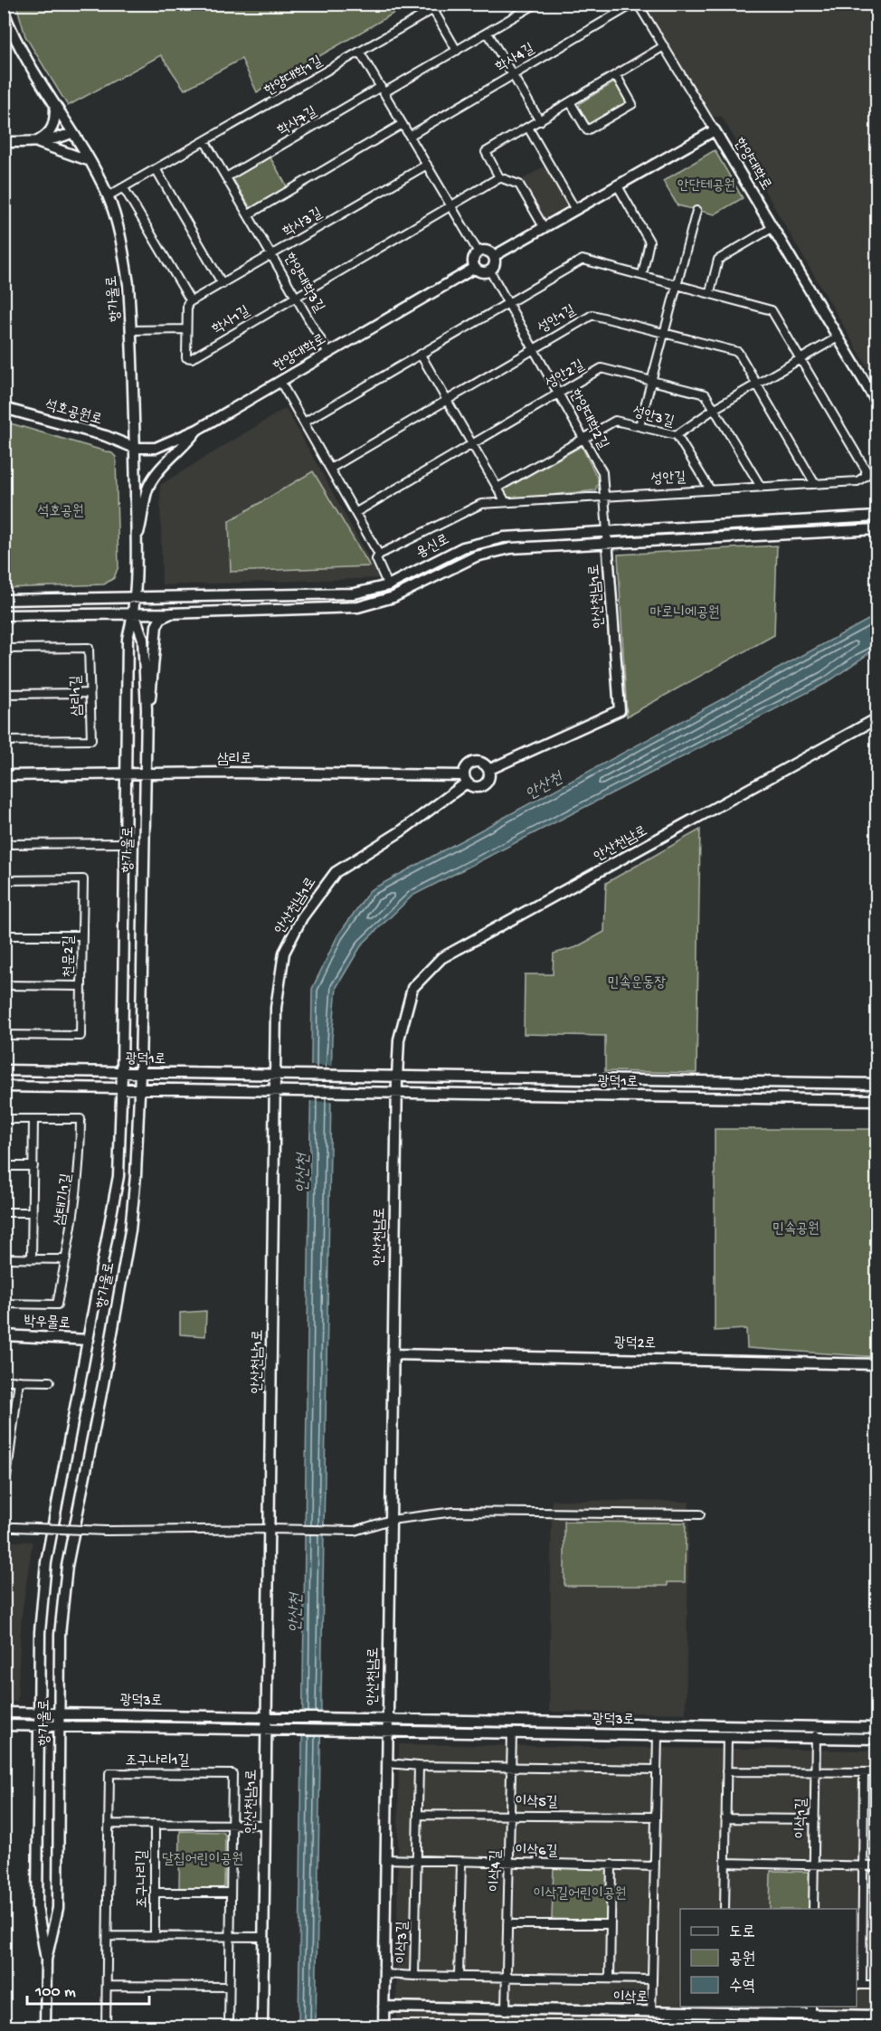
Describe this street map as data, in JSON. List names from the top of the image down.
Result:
{
  "streets": {
    "street": [
      "학사4길",
      "한양대학1길",
      "학사7길",
      "한양대학로",
      "학사3길",
      "한양대학3길",
      "항가울로",
      "성안1길",
      "학사1길",
      "성안2길",
      "석호공원로",
      "성안3길",
      "한양대학2길",
      "성안길",
      "용신로",
      "안산천남1로",
      "삼리1길",
      "삼리로",
      "안산천남로",
      "천문2길",
      "광덕1로",
      "삼태기1길",
      "박우물로",
      "광덕2로",
      "광덕3로",
      "조구나리1길",
      "이삭5길",
      "이삭1길",
      "이삭6길",
      "이삭4길",
      "조구나리길",
      "이삭3길",
      "이삭로"
    ]
  },
  "crossings": [
    ["한양대학1길", "한양대학3길"],
    ["한양대학1길", "항가울로"],
    ["학사7길", "한양대학3길"],
    ["한양대학로", "한양대학3길"],
    ["한양대학로", "항가울로"],
    ["한양대학로", "석호공원로"],
    ["한양대학로", "한양대학2길"],
    ["학사3길", "한양대학3길"],
    ["학사3길", "학사1길"],
    ["한양대학3길", "학사1길"],
    ["항가울로", "석호공원로"],
    ["항가울로", "용신로"],
    ["항가울로", "삼리로"],
    ["항가울로", "광덕1로"],
    ["항가울로", "박우물로"],
    ["항가울로", "광덕3로"],
    ["성안1길", "한양대학2길"],
    ["성안1길", "성안길"],
    ["성안2길", "한양대학2길"],
    ["성안2길", "성안길"],
    ["성안3길", "한양대학2길"],
    ["성안3길", "성안길"],
    ["한양대학2길", "성안길"],
    ["한양대학2길", "용신로"],
    ["한양대학2길", "안산천남1로"],
    ["용신로", "안산천남1로"],
    ["안산천남1로", "삼리로"],
    ["안산천남1로", "광덕1로"],
    ["안산천남1로", "광덕3로"],
    ["안산천남로", "광덕1로"],
    ["안산천남로", "광덕2로"],
    ["안산천남로", "광덕3로"],
    ["안산천남로", "이삭6길"],
    ["안산천남로", "이삭로"],
    ["광덕3로", "이삭1길"],
    ["광덕3로", "이삭4길"],
    ["이삭5길", "이삭4길"],
    ["이삭5길", "이삭3길"],
    ["이삭6길", "이삭4길"],
    ["이삭6길", "이삭3길"],
    ["이삭4길", "이삭3길"],
    ["이삭4길", "이삭로"]
  ],
  "water": ["안산천"],
  "parks": [
    "안단테공원",
    "석호공원",
    "마로니에공원",
    "민속운동장",
    "민속공원",
    "달집어린이공원",
    "이삭길어린이공원"
  ],
  "legend": ["도로", "공원", "수역"],
  "scale_bar": "100 m"
}
